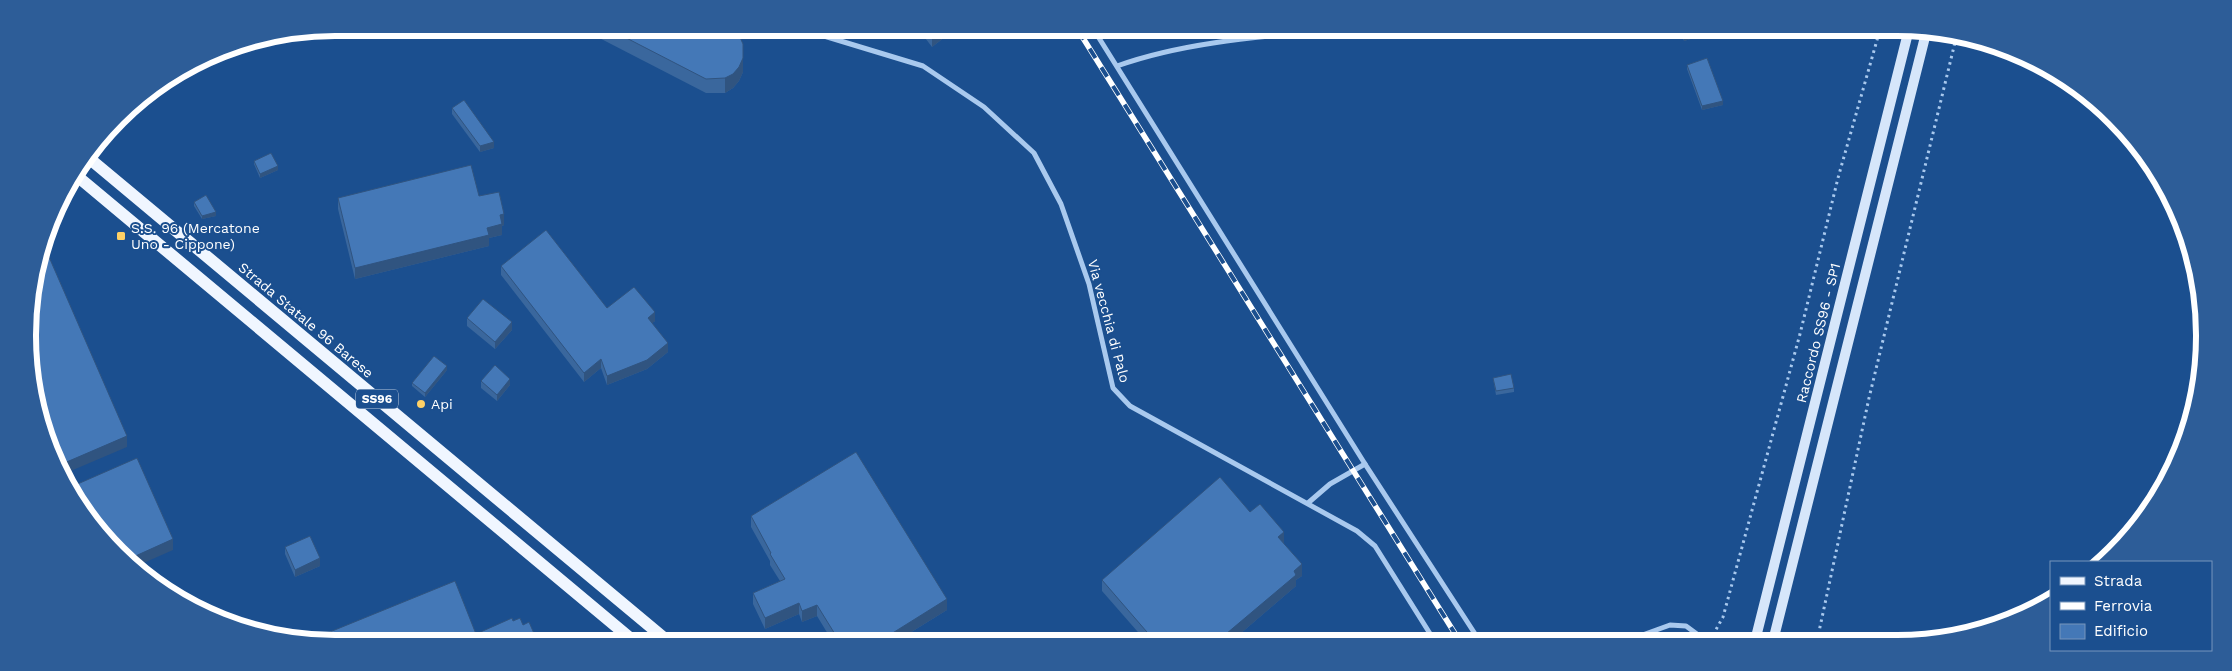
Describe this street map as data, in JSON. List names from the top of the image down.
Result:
{
  "streets": {
    "main road": ["Strada Statale 96 Barese", "Raccordo SS96 - SP1", "SS96"],
    "street": ["Via vecchia di Palo"]
  },
  "places": {
    "transit": ["S.S. 96 (Mercatone Uno - Cippone)"],
    "other": ["Api"]
  },
  "legend": ["Strada", "Ferrovia", "Edificio"]
}
